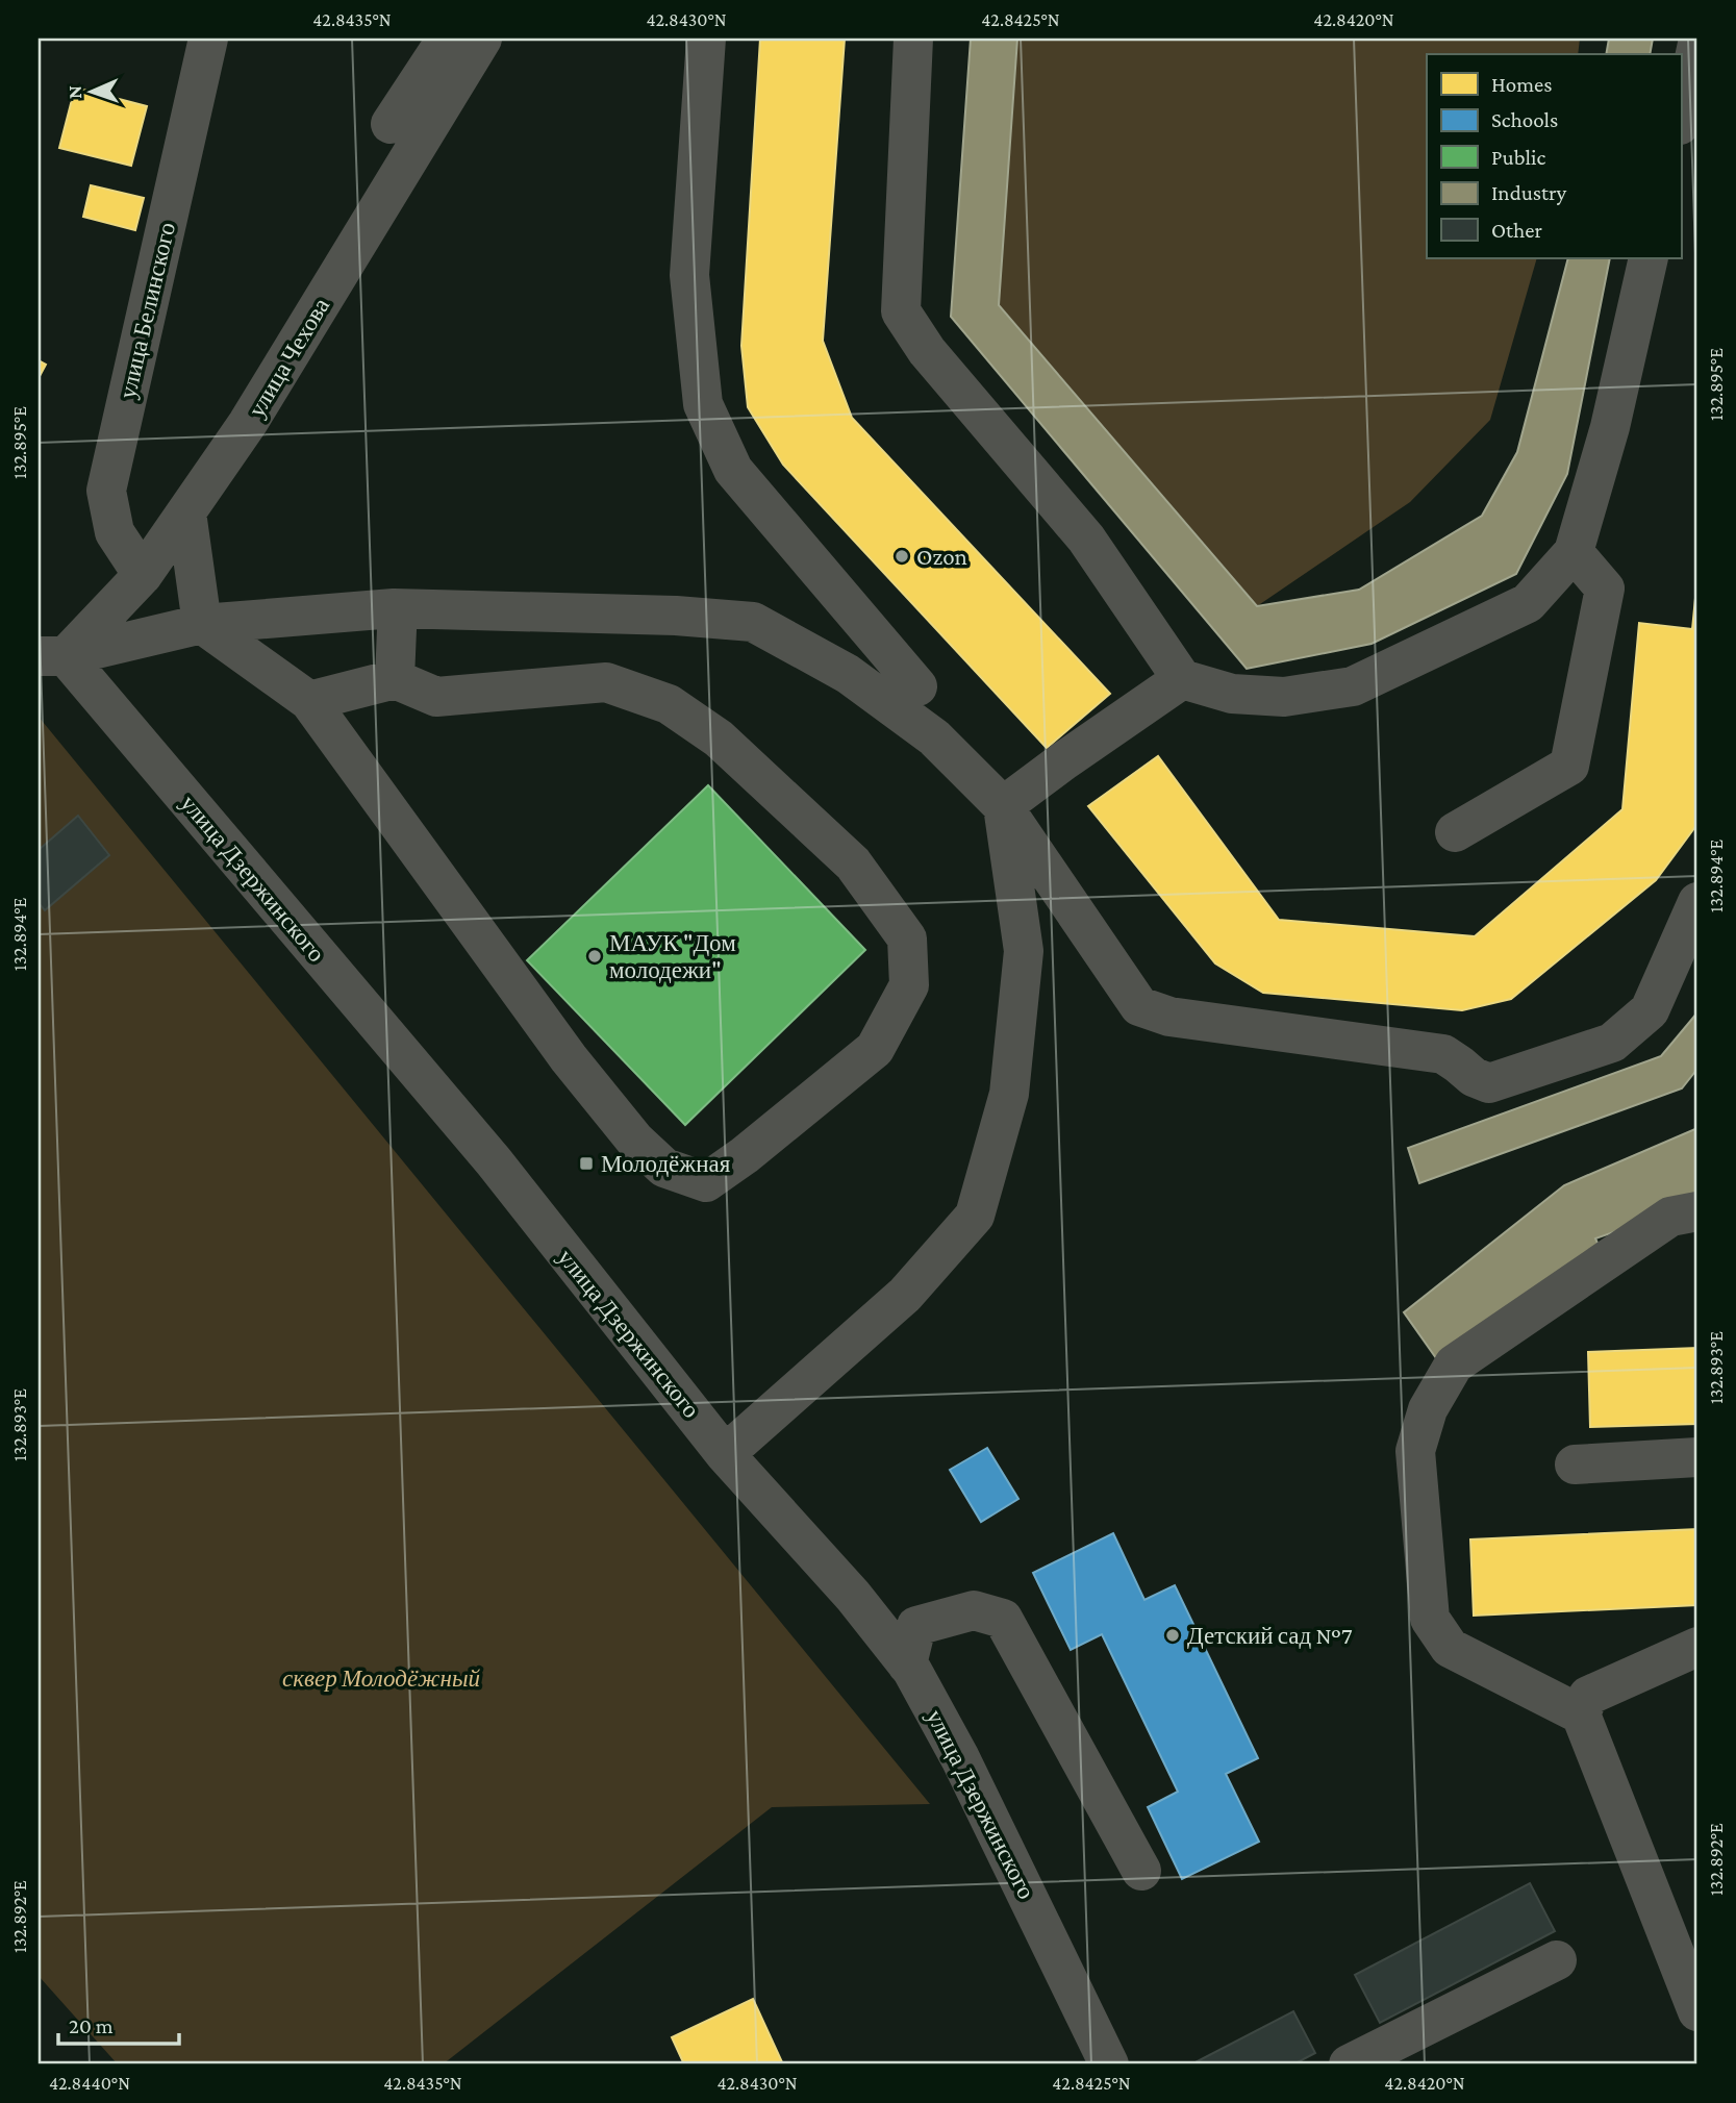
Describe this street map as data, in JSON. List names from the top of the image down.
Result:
{
  "streets": {
    "street": ["улица Белинского", "улица Чехова", "улица Дзержинского"]
  },
  "crossings": [
    ["улица Белинского", "улица Чехова"],
    ["улица Чехова", "улица Дзержинского"]
  ],
  "parks": ["сквер Молодёжный"],
  "places": {
    "other": ["Ozon", "МАУК \"Дом молодежи\"", "Детский сад №7"],
    "transit": ["Молодёжная"]
  },
  "legend": [
    "Homes",
    "Schools",
    "Public",
    "Industry",
    "Other"
  ],
  "scale_bar": "20 m",
  "north": "left",
  "coordinates": [
    "42.8435°N",
    "42.8430°N",
    "42.8425°N",
    "42.8420°N",
    "132.895°E",
    "132.894°E",
    "132.893°E",
    "132.892°E",
    "42.8440°N"
  ]
}
